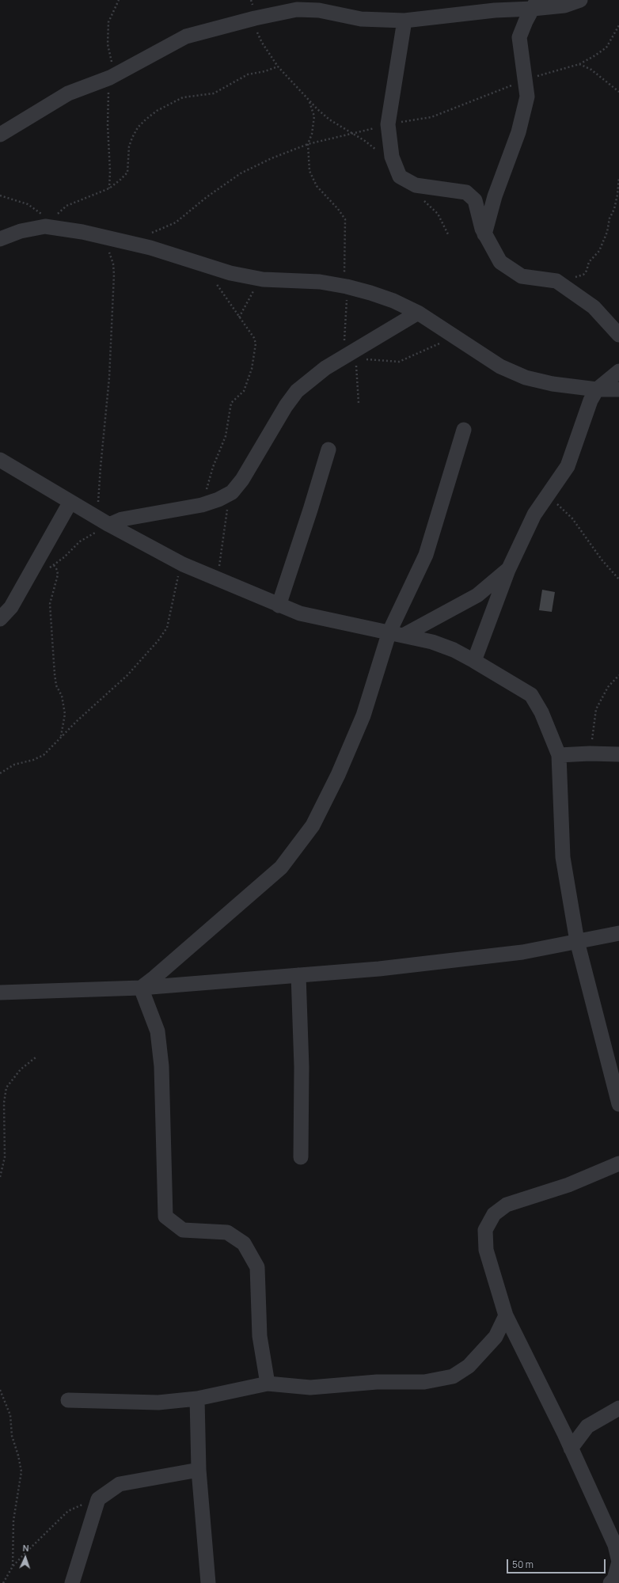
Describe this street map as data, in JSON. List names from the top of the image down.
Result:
{
  "scale_bar": "50 m",
  "north": "top"
}
